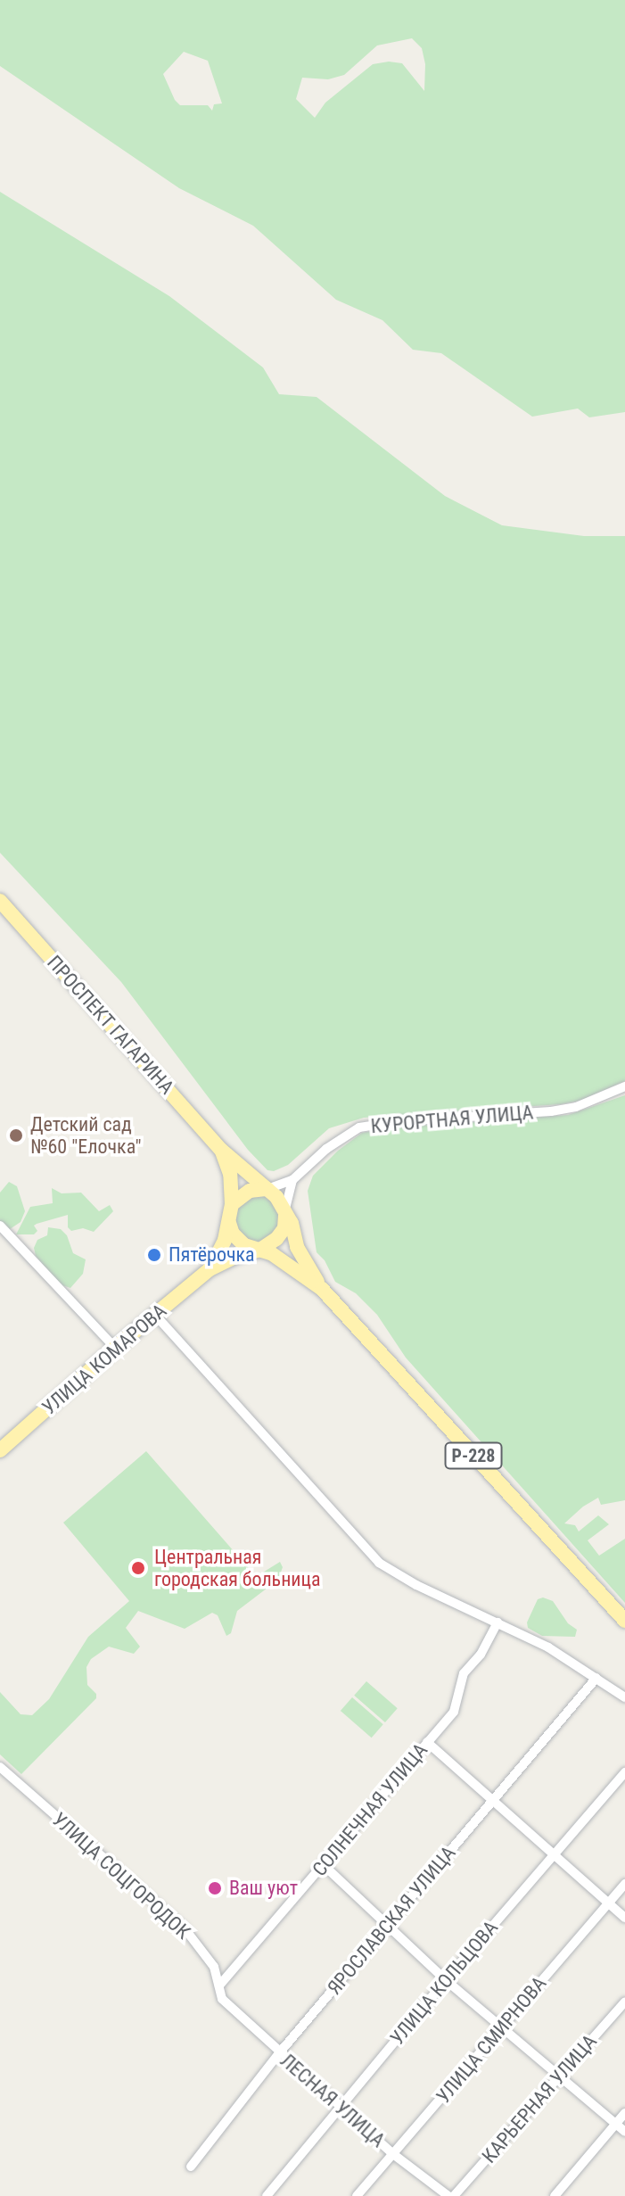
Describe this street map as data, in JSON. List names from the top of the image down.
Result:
{
  "streets": {
    "main road": ["ПРОСПЕКТ ГАГАРИНА", "УЛИЦА КОМАРОВА", "Р-228"],
    "street": [
      "КУРОРТНАЯ УЛИЦА",
      "СОЛНЕЧНАЯ УЛИЦА",
      "УЛИЦА СОЦГОРОДОК",
      "ЯРОСЛАВСКАЯ УЛИЦА",
      "УЛИЦА КОЛЬЦОВА",
      "УЛИЦА СМИРНОВА",
      "КАРЬЕРНАЯ УЛИЦА",
      "ЛЕСНАЯ УЛИЦА"
    ]
  },
  "crossings": [
    ["ПРОСПЕКТ ГАГАРИНА", "КУРОРТНАЯ УЛИЦА"],
    ["ПРОСПЕКТ ГАГАРИНА", "Р-228"],
    ["КУРОРТНАЯ УЛИЦА", "Р-228"],
    ["СОЛНЕЧНАЯ УЛИЦА", "УЛИЦА СОЦГОРОДОК"],
    ["УЛИЦА СОЦГОРОДОК", "ЛЕСНАЯ УЛИЦА"],
    ["ЯРОСЛАВСКАЯ УЛИЦА", "ЛЕСНАЯ УЛИЦА"],
    ["УЛИЦА КОЛЬЦОВА", "ЛЕСНАЯ УЛИЦА"],
    ["УЛИЦА СМИРНОВА", "ЛЕСНАЯ УЛИЦА"]
  ],
  "places": [
    "Детский сад №60 \"Елочка\"",
    "Пятёрочка",
    "Центральная городская больница",
    "Ваш уют"
  ]
}
